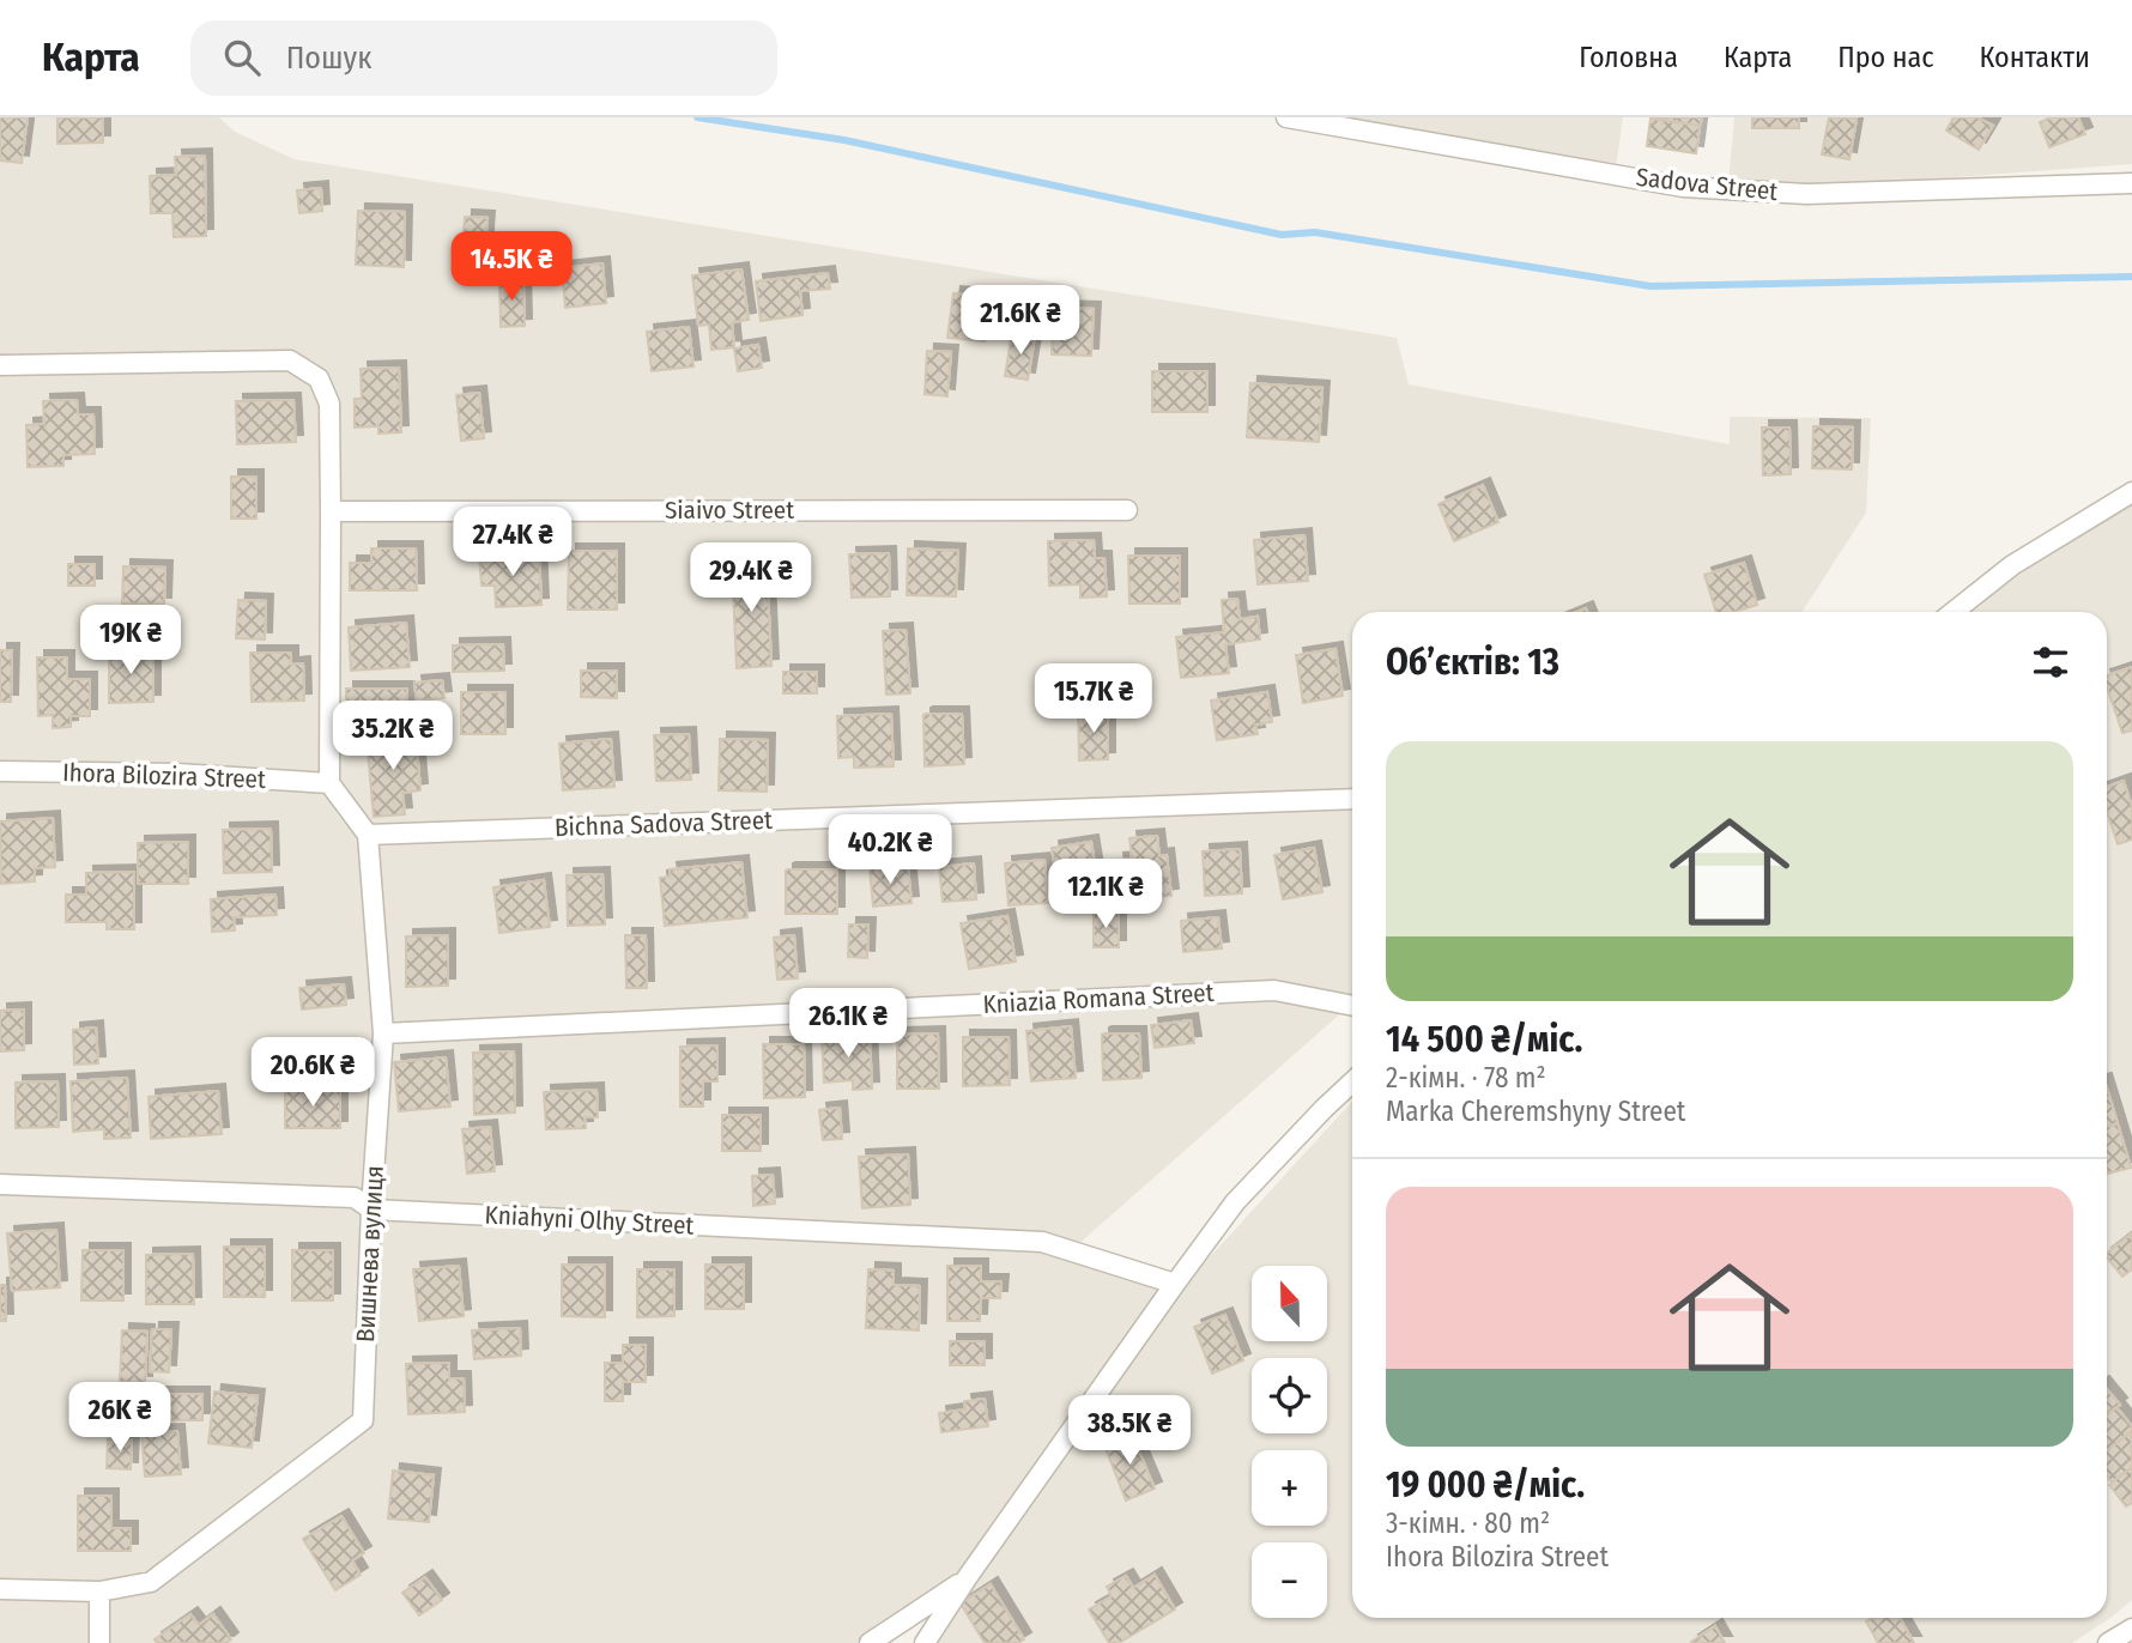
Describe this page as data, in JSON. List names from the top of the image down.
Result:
{
  "streets": {
    "street": [
      "Sadova Street",
      "Siaivo Street",
      "Ihora Bilozira Street",
      "Bichna Sadova Street",
      "Kniazia Romana Street",
      "Kniahyni Olhy Street",
      "Вишнева вулиця"
    ]
  },
  "crossings": [
    ["Bichna Sadova Street", "Вишнева вулиця"],
    ["Kniazia Romana Street", "Вишнева вулиця"],
    ["Kniahyni Olhy Street", "Вишнева вулиця"]
  ],
  "north": "top",
  "page": {
    "header": "Карта",
    "search": "Пошук",
    "nav": [
      "Головна",
      "Карта",
      "Про нас",
      "Контакти"
    ],
    "price": [
      "14.5K ₴",
      "21.6K ₴",
      "27.4K ₴",
      "29.4K ₴",
      "19K ₴",
      "15.7K ₴",
      "35.2K ₴",
      "40.2K ₴",
      "12.1K ₴",
      "26.1K ₴",
      "20.6K ₴",
      "26K ₴",
      "38.5K ₴"
    ],
    "heading": "Об’єктів: 13",
    "list": [
      {
        "name": "14 500 ₴/міс.",
        "note": "2-кімн. · 78 m² · Marka Cheremshyny Street"
      },
      {
        "name": "19 000 ₴/міс.",
        "note": "3-кімн. · 80 m² · Ihora Bilozira Street"
      }
    ],
    "map_buttons": ["+", "−"]
  }
}
